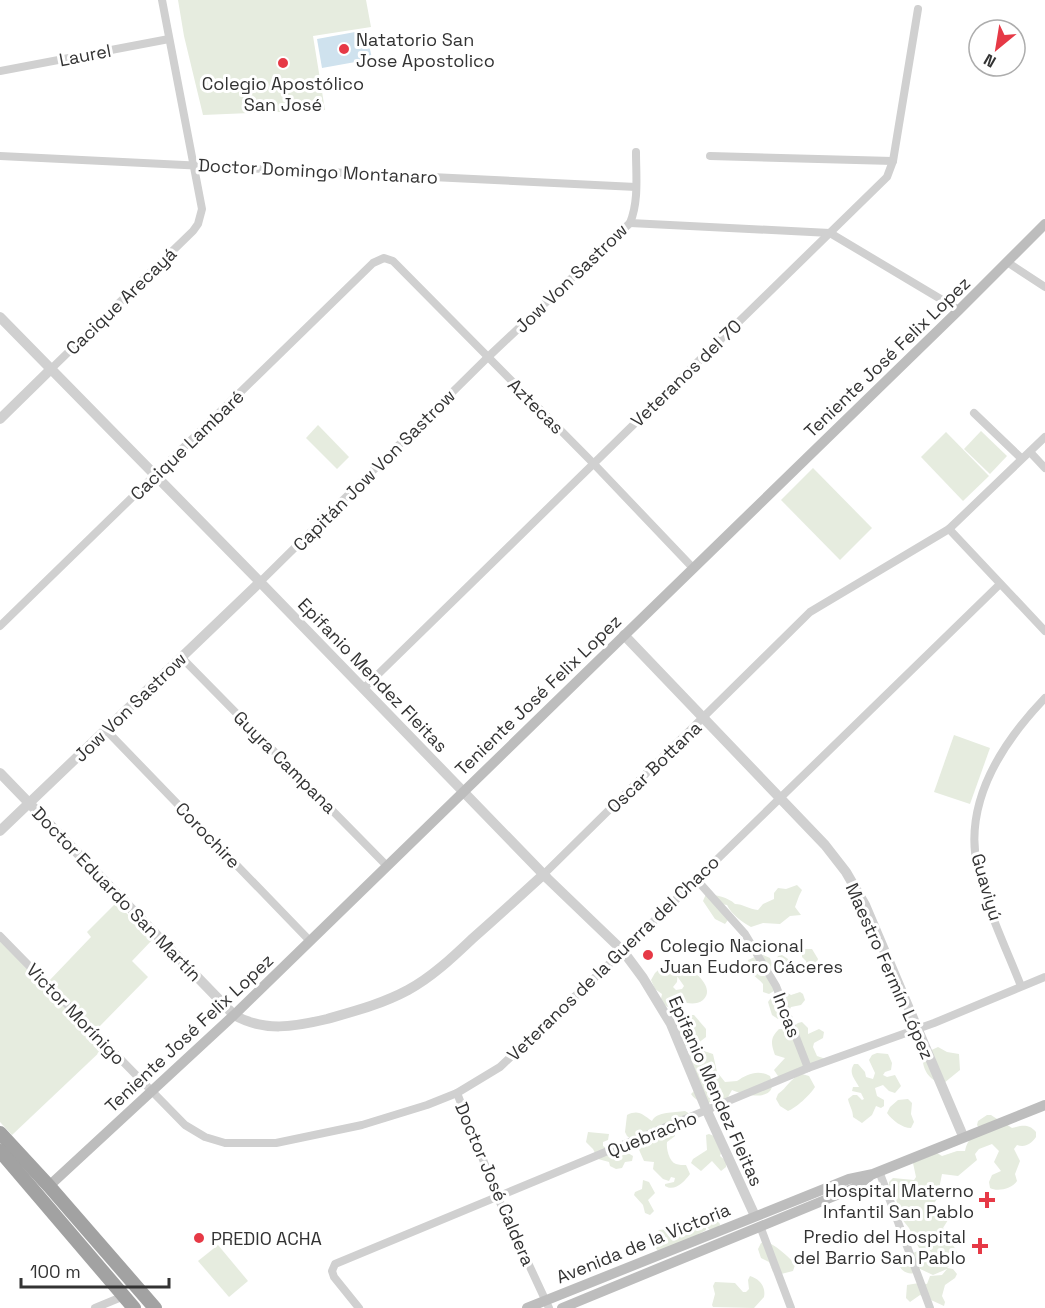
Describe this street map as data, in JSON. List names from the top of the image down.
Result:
{
  "streets": {
    "main road": ["Teniente José Felix Lopez", "Avenida de la Victoria"],
    "street": [
      "Laurel",
      "Doctor Domingo Montanaro",
      "Jow Von Sastrow",
      "Cacique Arecayá",
      "Veteranos del 70",
      "Aztecas",
      "Cacique Lambaré",
      "Capitán Jow Von Sastrow",
      "Epifanio Mendez Fleitas",
      "Guyra Campana",
      "Oscar Bottana",
      "Corochire",
      "Guaviyú",
      "Doctor Eduardo San Martín",
      "Veteranos de la Guerra del Chaco",
      "Maestro Fermín López",
      "Victor Morínigo",
      "Incas",
      "Quebracho",
      "Doctor José Caldera"
    ]
  },
  "crossings": [
    ["Laurel", "Cacique Arecayá"],
    ["Doctor Domingo Montanaro", "Jow Von Sastrow"],
    ["Doctor Domingo Montanaro", "Cacique Arecayá"],
    ["Jow Von Sastrow", "Aztecas"],
    ["Jow Von Sastrow", "Capitán Jow Von Sastrow"],
    ["Jow Von Sastrow", "Epifanio Mendez Fleitas"],
    ["Jow Von Sastrow", "Guyra Campana"],
    ["Jow Von Sastrow", "Corochire"],
    ["Jow Von Sastrow", "Doctor Eduardo San Martín"],
    ["Cacique Arecayá", "Epifanio Mendez Fleitas"],
    ["Teniente José Felix Lopez", "Aztecas"],
    ["Teniente José Felix Lopez", "Epifanio Mendez Fleitas"],
    ["Teniente José Felix Lopez", "Guyra Campana"],
    ["Teniente José Felix Lopez", "Oscar Bottana"],
    ["Teniente José Felix Lopez", "Corochire"],
    ["Teniente José Felix Lopez", "Doctor Eduardo San Martín"],
    ["Teniente José Felix Lopez", "Veteranos de la Guerra del Chaco"],
    ["Teniente José Felix Lopez", "Maestro Fermín López"],
    ["Teniente José Felix Lopez", "Victor Morínigo"],
    ["Veteranos del 70", "Aztecas"],
    ["Veteranos del 70", "Epifanio Mendez Fleitas"],
    ["Aztecas", "Cacique Lambaré"],
    ["Aztecas", "Capitán Jow Von Sastrow"],
    ["Cacique Lambaré", "Epifanio Mendez Fleitas"],
    ["Capitán Jow Von Sastrow", "Epifanio Mendez Fleitas"],
    ["Epifanio Mendez Fleitas", "Oscar Bottana"],
    ["Epifanio Mendez Fleitas", "Veteranos de la Guerra del Chaco"],
    ["Epifanio Mendez Fleitas", "Quebracho"],
    ["Epifanio Mendez Fleitas", "Avenida de la Victoria"],
    ["Oscar Bottana", "Doctor Eduardo San Martín"],
    ["Oscar Bottana", "Maestro Fermín López"],
    ["Guaviyú", "Quebracho"],
    ["Veteranos de la Guerra del Chaco", "Maestro Fermín López"],
    ["Veteranos de la Guerra del Chaco", "Victor Morínigo"],
    ["Veteranos de la Guerra del Chaco", "Incas"],
    ["Veteranos de la Guerra del Chaco", "Doctor José Caldera"],
    ["Maestro Fermín López", "Quebracho"],
    ["Maestro Fermín López", "Avenida de la Victoria"],
    ["Incas", "Quebracho"],
    ["Quebracho", "Doctor José Caldera"],
    ["Doctor José Caldera", "Avenida de la Victoria"]
  ],
  "places": {
    "other": [
      "Natatorio San Jose Apostolico",
      "Colegio Apostólico San José",
      "Colegio Nacional Juan Eudoro Cáceres",
      "PREDIO ACHA"
    ],
    "health": ["Hospital Materno Infantil San Pablo", "Predio del Hospital del Barrio San Pablo"]
  },
  "scale_bar": "100 m",
  "north": "bottom left"
}
